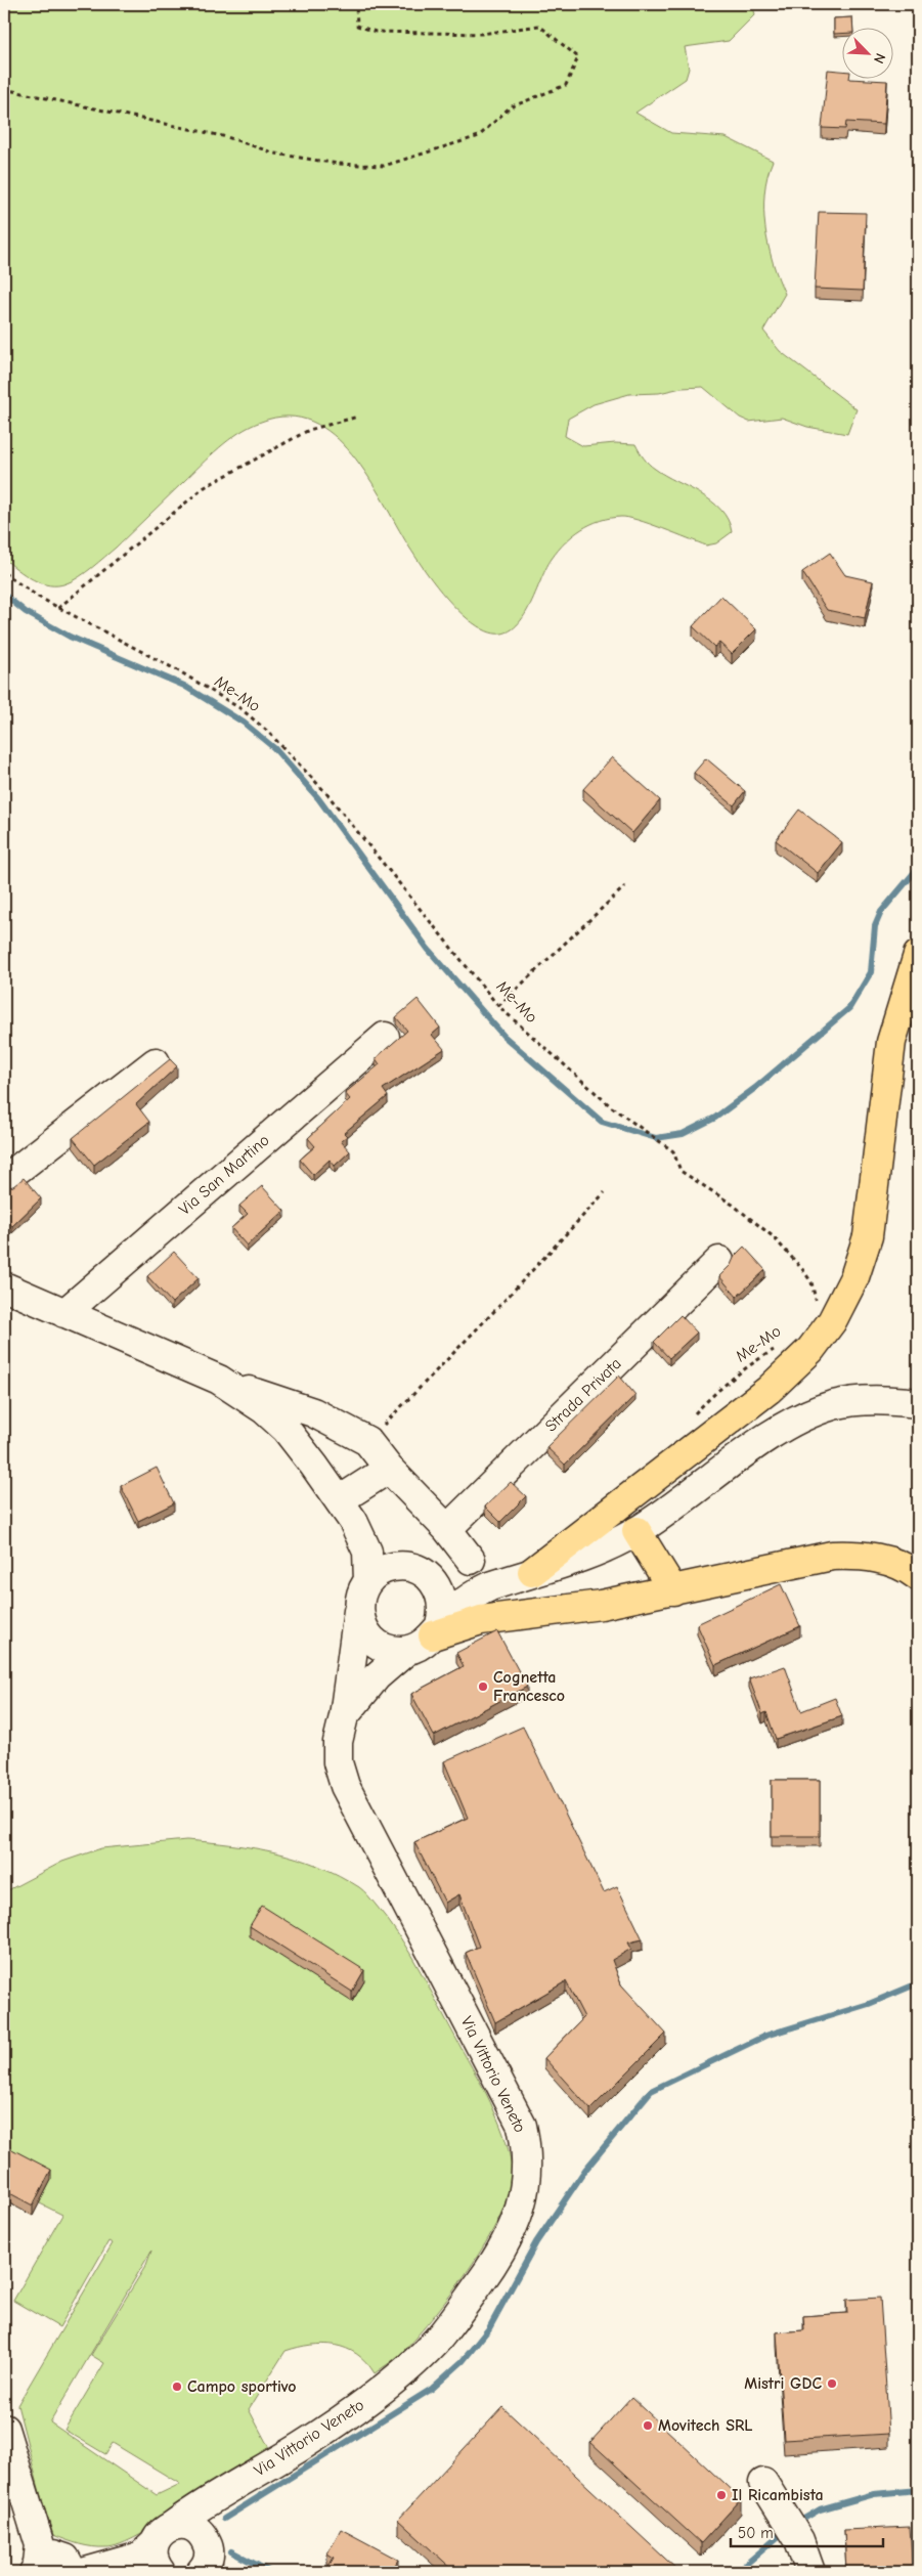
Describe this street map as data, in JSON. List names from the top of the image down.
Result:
{
  "streets": {
    "street": ["Via San Martino", "Strada Privata", "Via Vittorio Veneto"],
    "path": ["Me-Mo"]
  },
  "places": [
    "Cognetta Francesco",
    "Mistri GDC",
    "Campo sportivo",
    "Movitech SRL",
    "Il Ricambista"
  ],
  "scale_bar": "50 m",
  "north": "bottom right"
}
